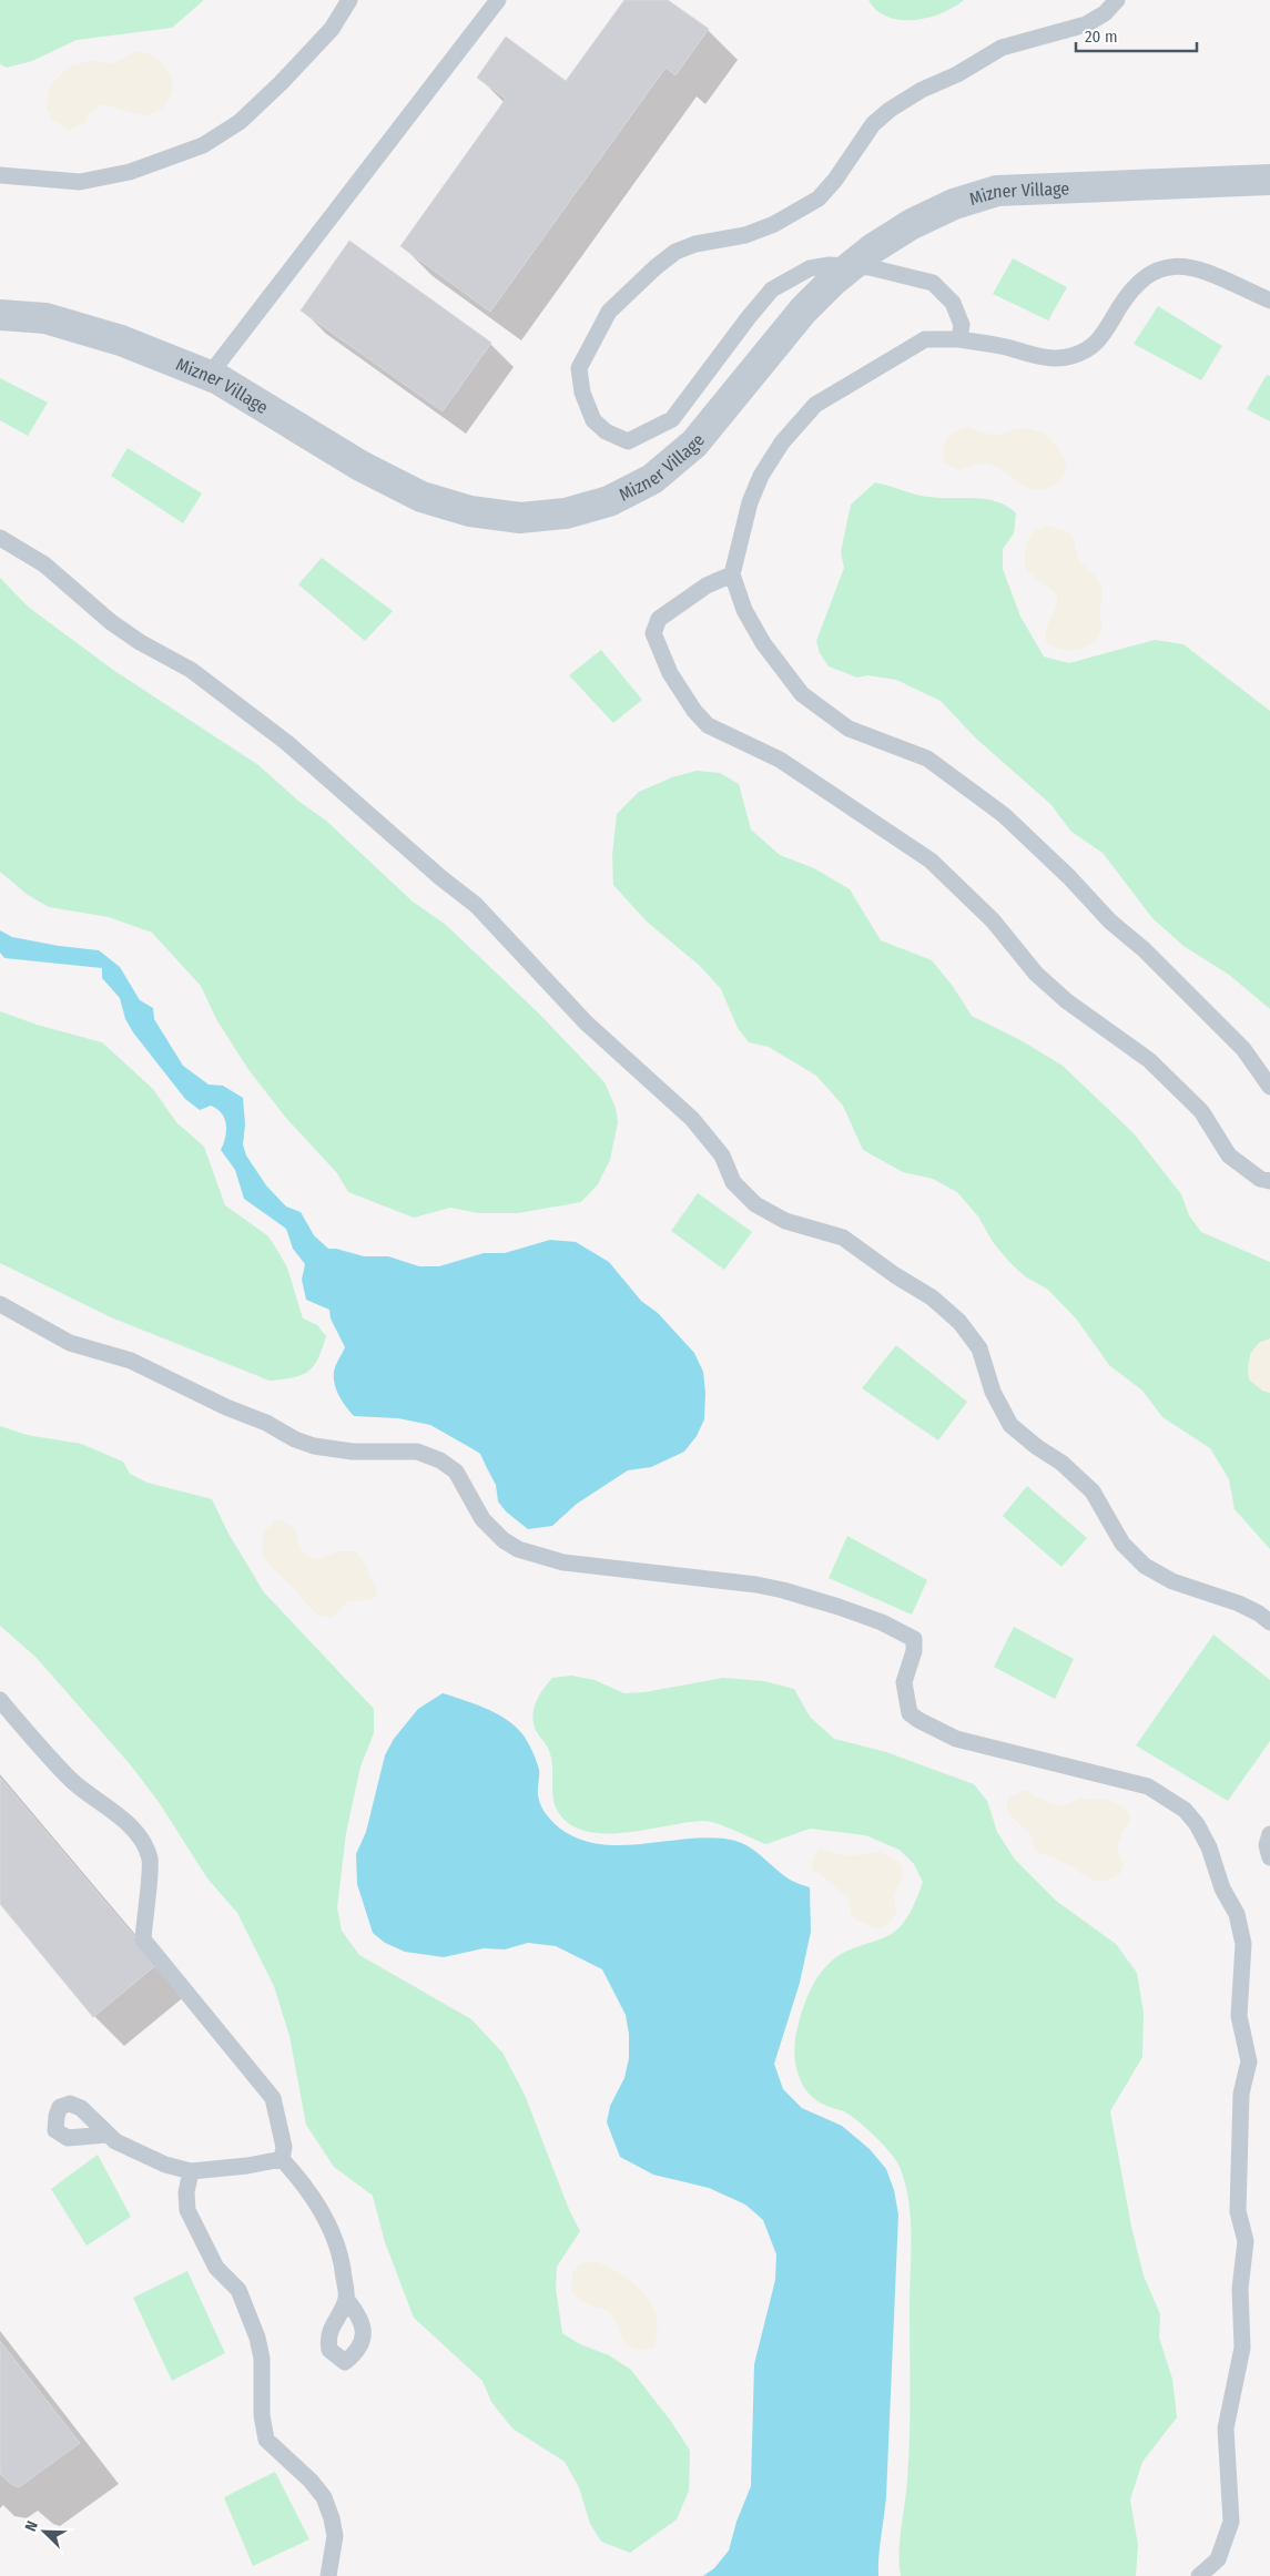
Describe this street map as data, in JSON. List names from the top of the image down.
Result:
{
  "streets": {
    "street": ["Mizner Village"]
  },
  "scale_bar": "20 m",
  "north": "top left"
}
